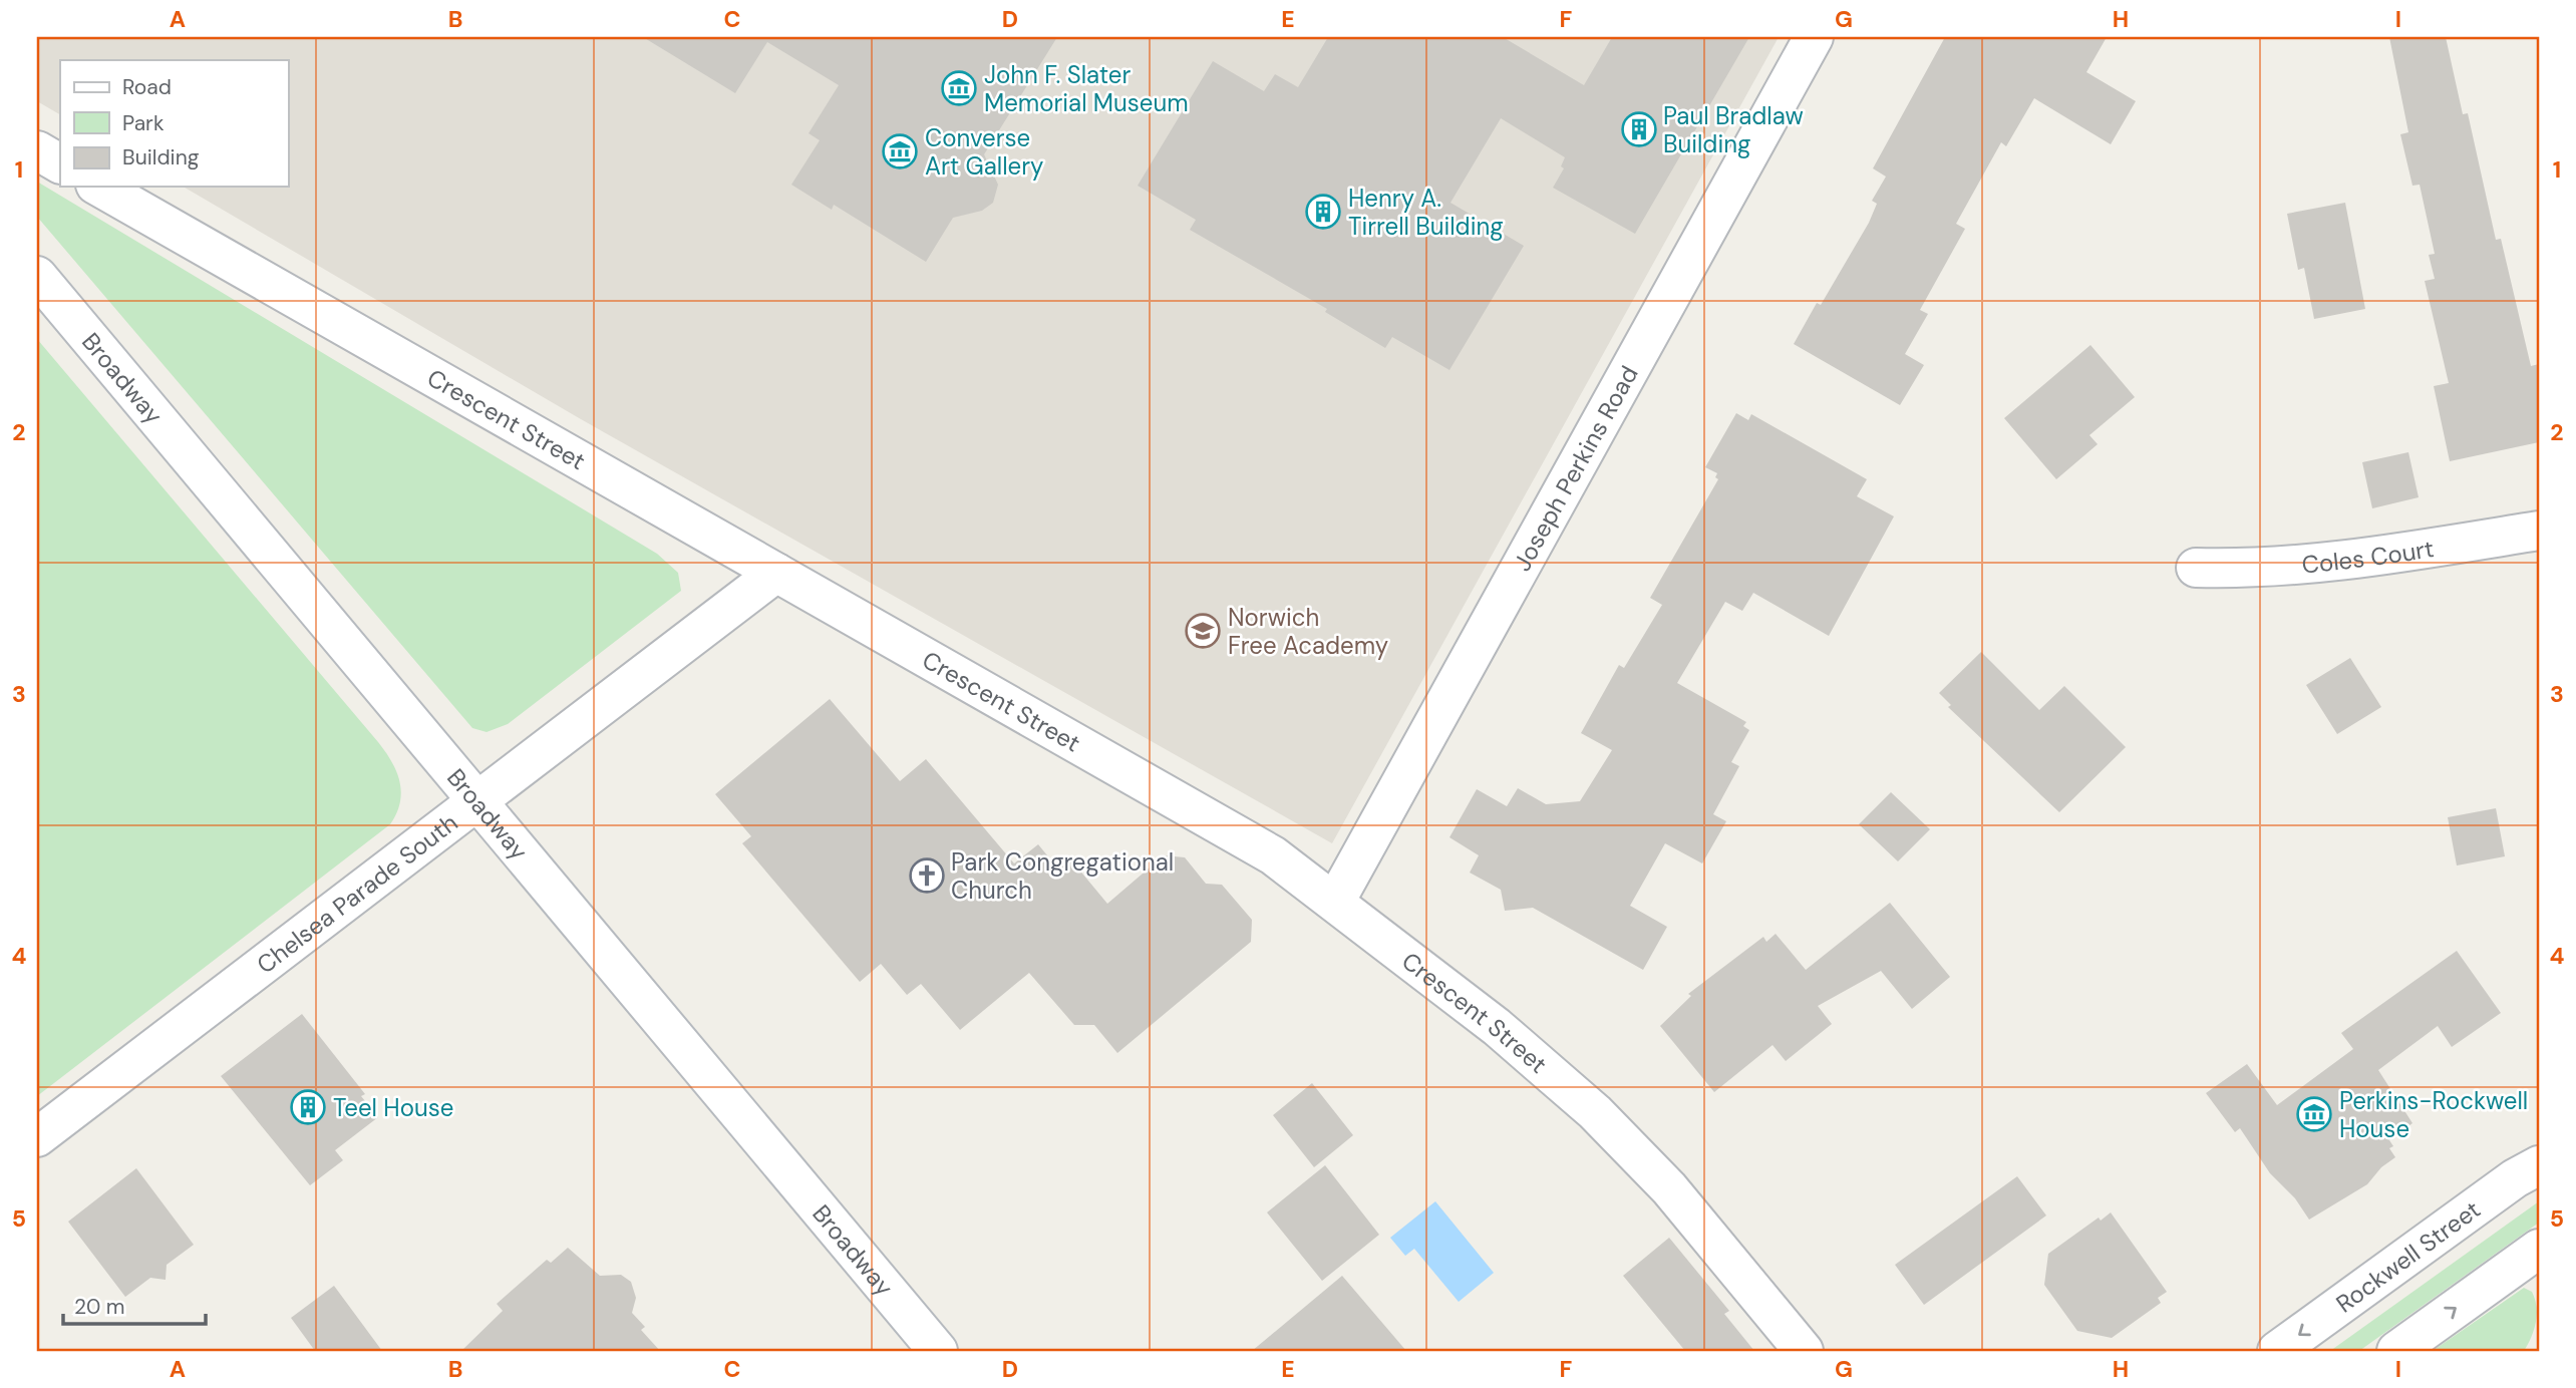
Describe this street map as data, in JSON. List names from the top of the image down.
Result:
{
  "streets": {
    "street": [
      "Broadway",
      "Crescent Street",
      "Joseph Perkins Road",
      "Coles Court",
      "Chelsea Parade South",
      "Rockwell Street"
    ]
  },
  "crossings": [
    ["Broadway", "Chelsea Parade South"],
    ["Crescent Street", "Joseph Perkins Road"],
    ["Crescent Street", "Chelsea Parade South"]
  ],
  "places": {
    "museum": ["John F. Slater Memorial Museum", "Converse Art Gallery", "Perkins-Rockwell House"],
    "building": ["Paul Bradlaw Building", "Henry A. Tirrell Building", "Teel House"],
    "school or university": ["Norwich Free Academy"],
    "church": ["Park Congregational Church"]
  },
  "legend": ["Road", "Park", "Building"],
  "scale_bar": "20 m",
  "grid": {
    "columns": [
      "A",
      "B",
      "C",
      "D",
      "E",
      "F",
      "G",
      "H",
      "I"
    ],
    "rows": [
      "1",
      "2",
      "3",
      "4",
      "5"
    ]
  }
}
